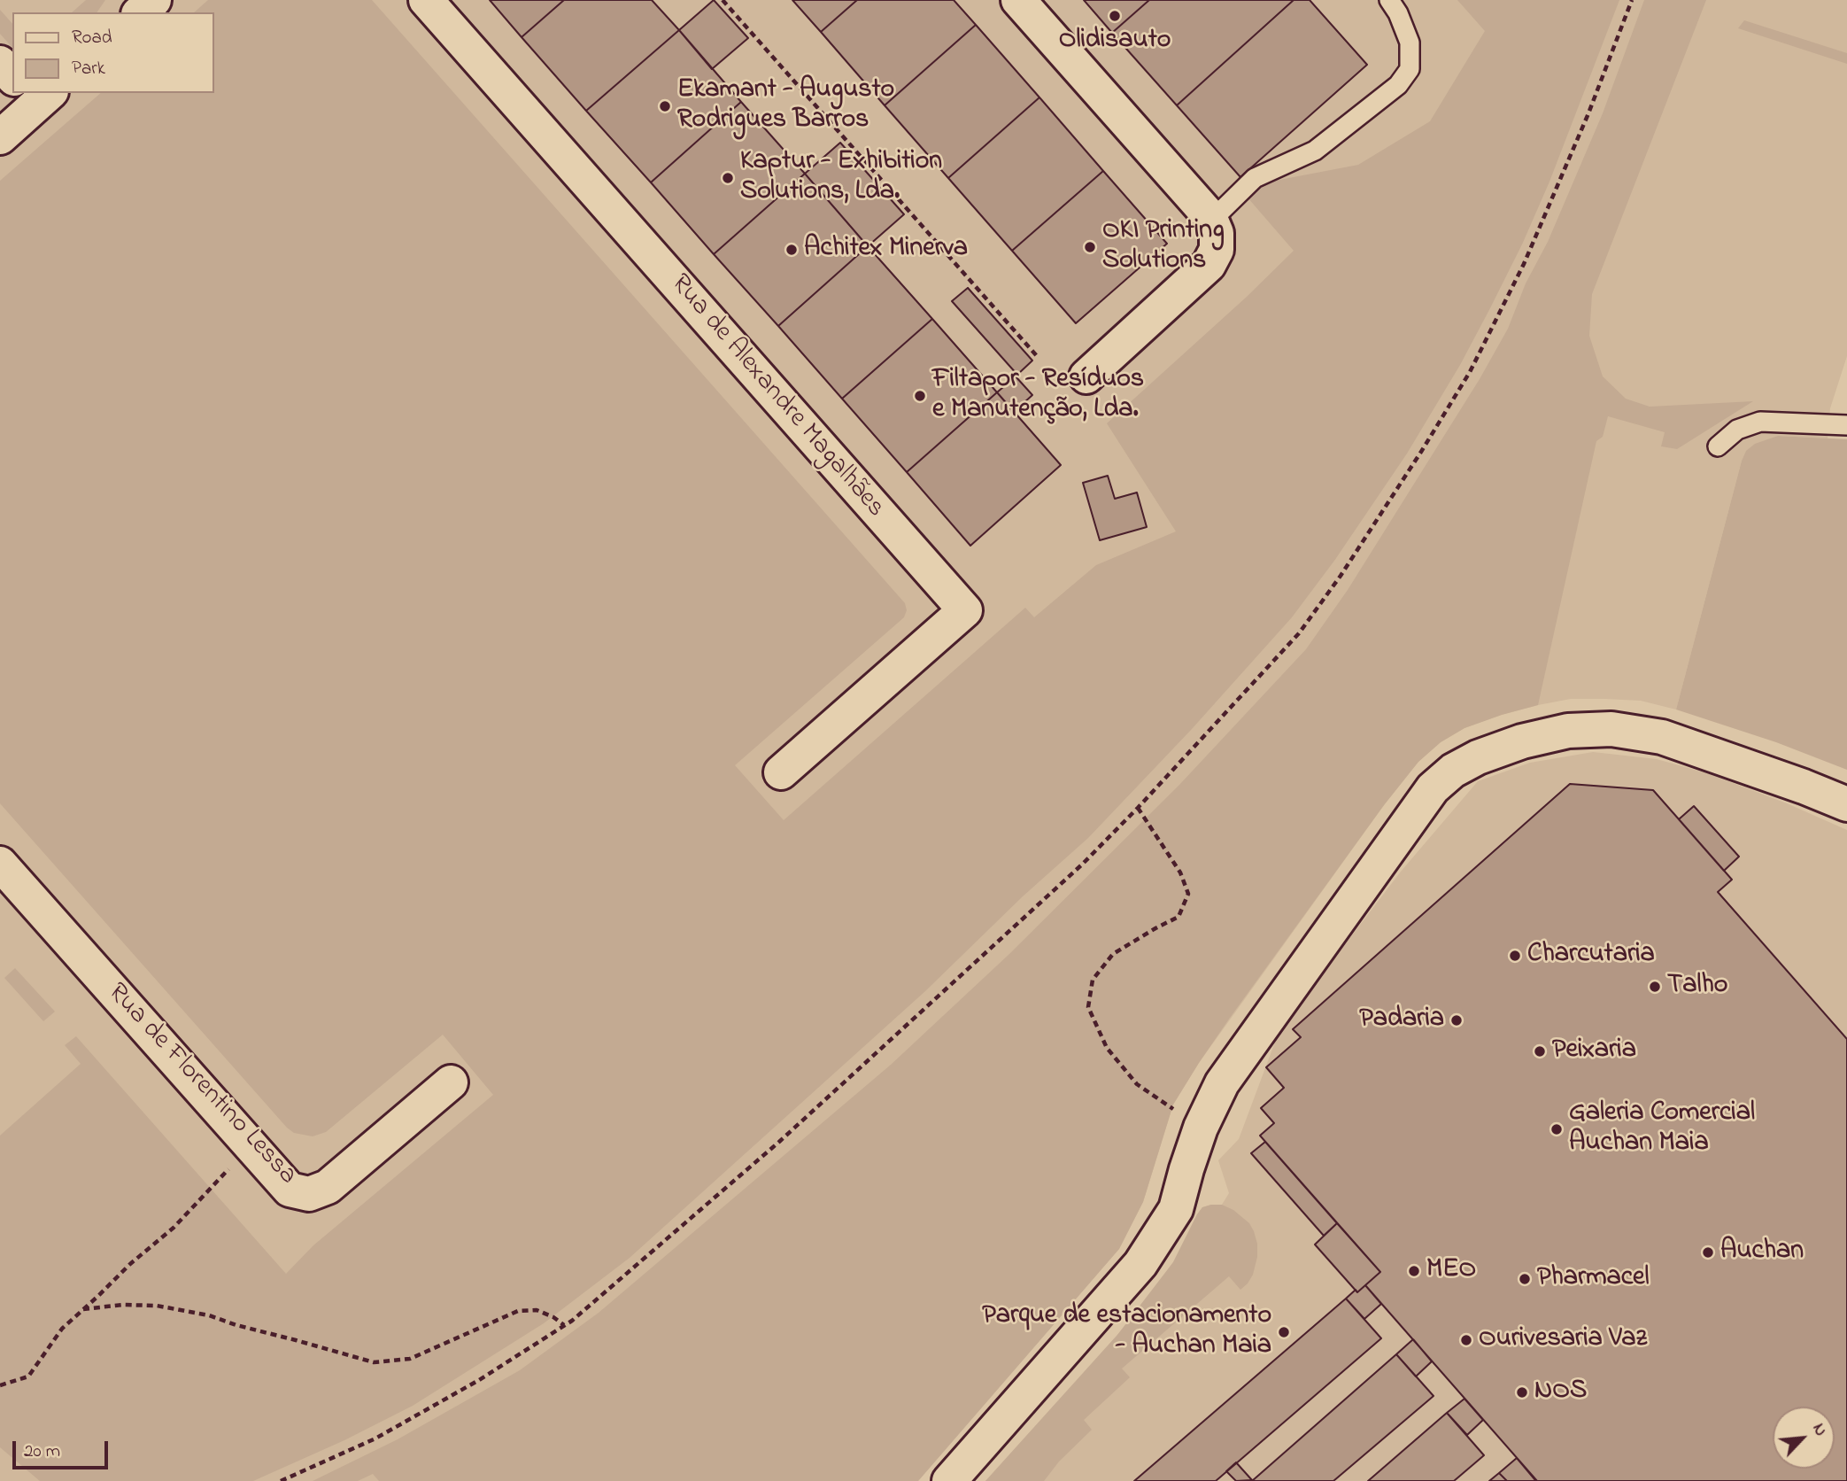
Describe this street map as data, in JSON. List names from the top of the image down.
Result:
{
  "streets": {
    "street": ["Rua de Alexandre Magalhães", "Rua de Florentino Lessa"]
  },
  "places": [
    "Olidisauto",
    "Ekamant - Augusto Rodrigues Barros",
    "Kaptur - Exhibition Solutions, Lda.",
    "OKI Printing Solutions",
    "Achitex Minerva",
    "Filtapor - Resíduos e Manutenção, Lda.",
    "Charcutaria",
    "Talho",
    "Padaria",
    "Peixaria",
    "Galeria Comercial Auchan Maia",
    "Auchan",
    "MEO",
    "Pharmacel",
    "Parque de estacionamento - Auchan Maia",
    "Ourivesaria Vaz",
    "NOS"
  ],
  "legend": ["Road", "Park"],
  "scale_bar": "20 m",
  "north": "top right"
}
